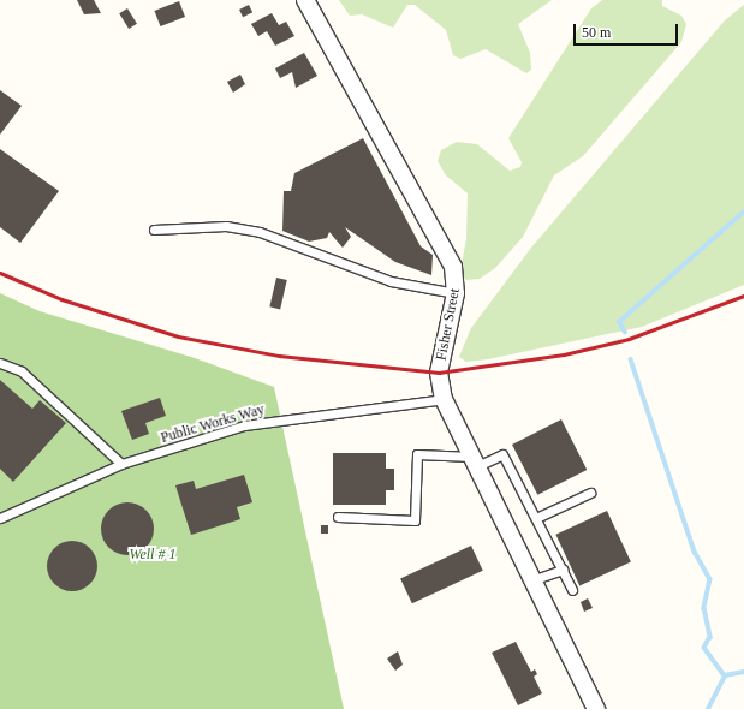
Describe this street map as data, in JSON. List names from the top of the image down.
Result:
{
  "streets": {
    "street": ["Fisher Street"],
    "lane": ["Public Works Way"]
  },
  "crossings": [
    ["Fisher Street", "Public Works Way"]
  ],
  "parks": ["Well # 1"],
  "scale_bar": "50 m"
}
